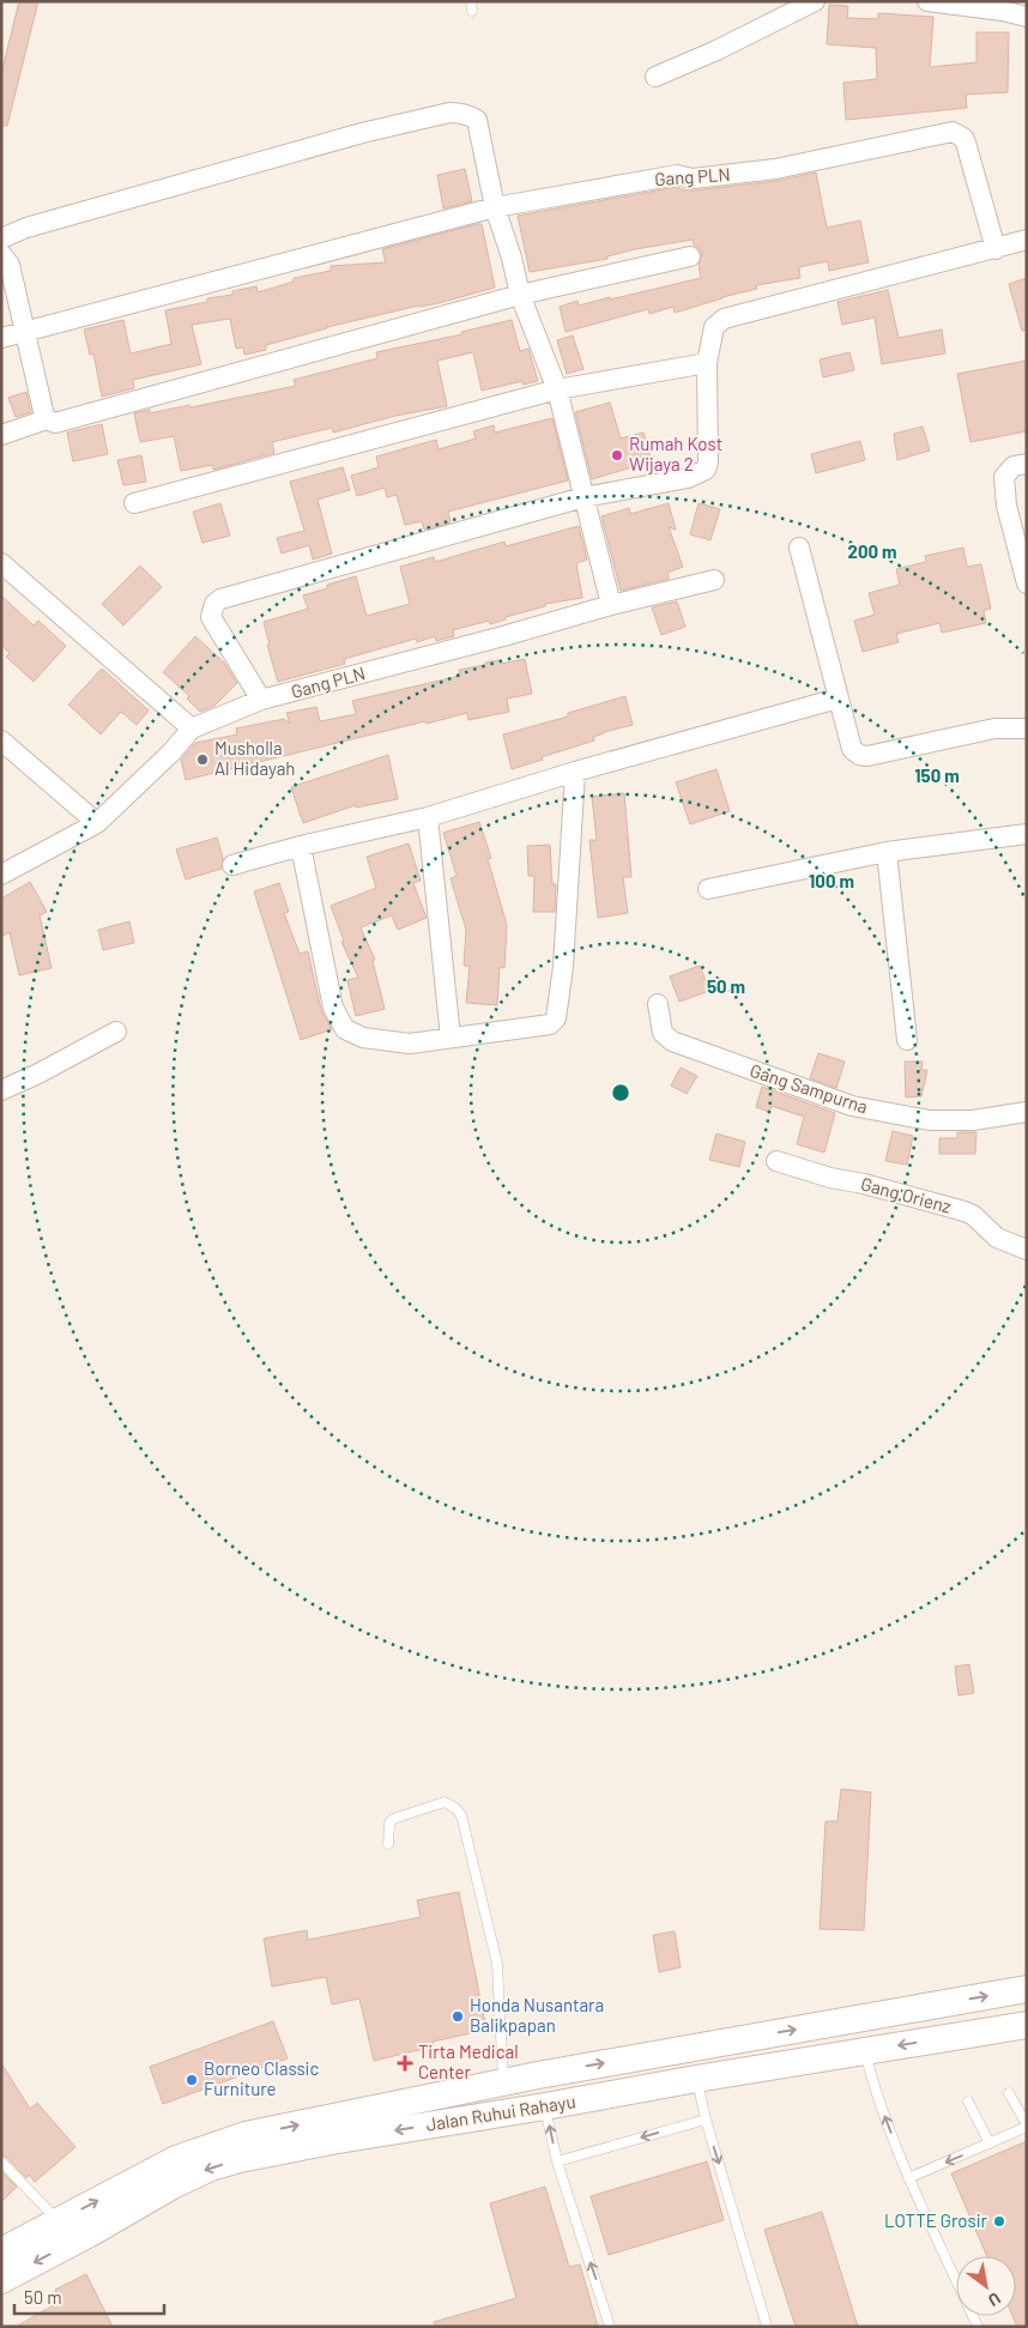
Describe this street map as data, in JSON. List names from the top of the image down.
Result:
{
  "streets": {
    "main road": ["Jalan Ruhui Rahayu"],
    "street": ["Gang PLN", "Gang Sampurna", "Gang Orienz"]
  },
  "places": {
    "other": [
      "Rumah Kost Wijaya 2",
      "Musholla Al Hidayah",
      "Honda Nusantara Balikpapan",
      "Borneo Classic Furniture",
      "LOTTE Grosir"
    ],
    "health": ["Tirta Medical Center"]
  },
  "scale_bar": "50 m",
  "north": "bottom right",
  "rings": [
    "200 m",
    "150 m",
    "100 m",
    "50 m"
  ]
}
